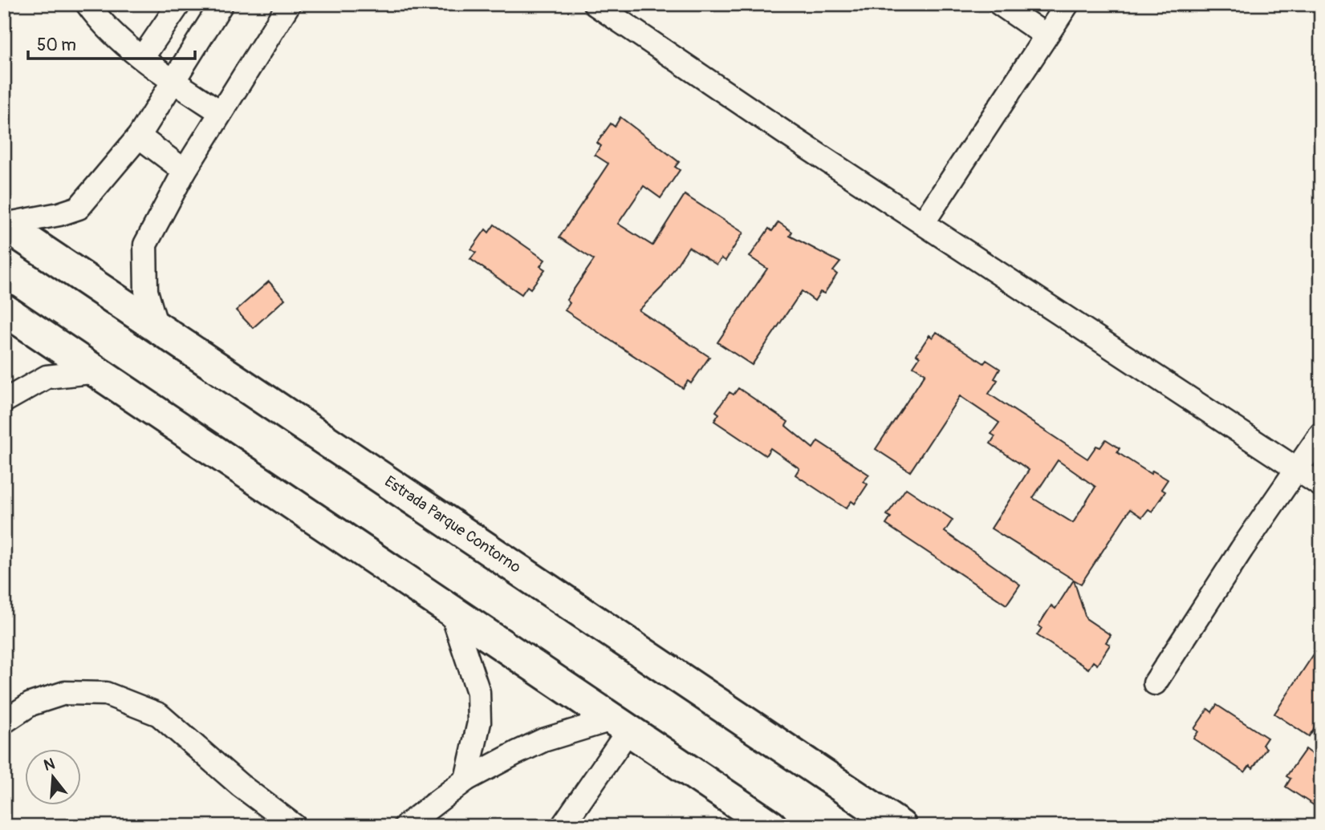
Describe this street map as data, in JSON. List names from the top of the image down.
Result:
{
  "streets": {
    "highway": ["Estrada Parque Contorno"]
  },
  "scale_bar": "50 m",
  "north": "top"
}
